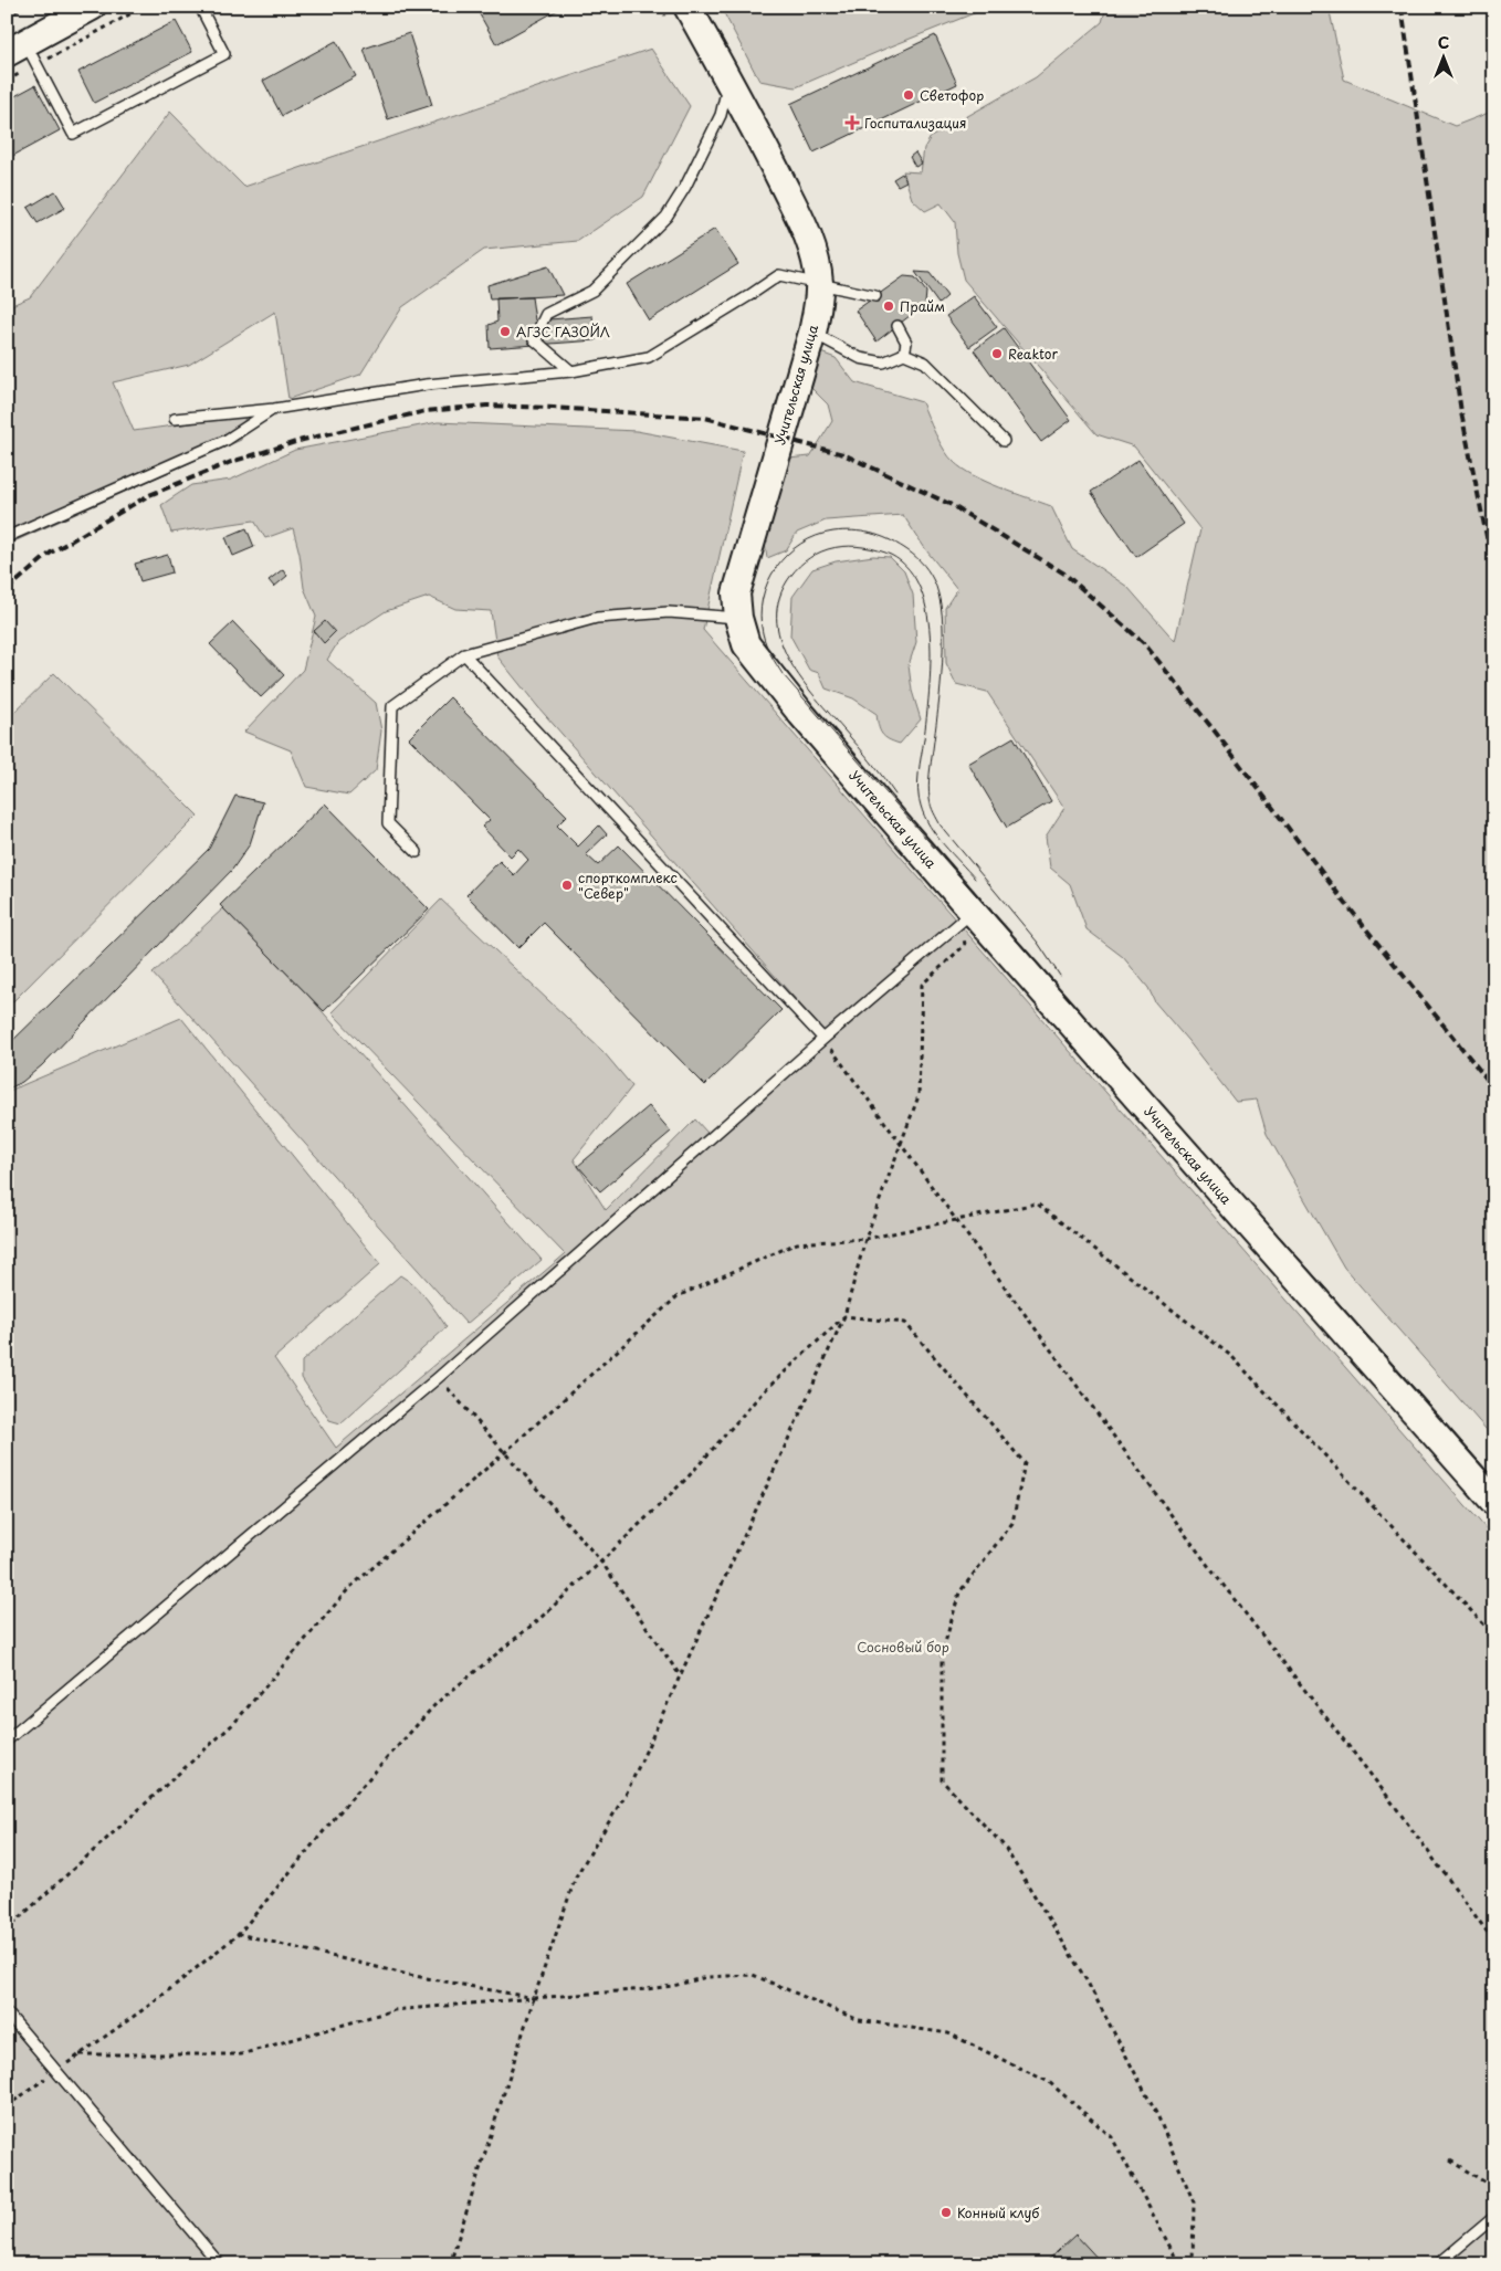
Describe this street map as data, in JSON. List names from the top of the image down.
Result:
{
  "streets": {
    "main road": ["Учительская улица"]
  },
  "parks": ["Сосновый бор"],
  "places": {
    "other": [
      "Светофор",
      "Прайм",
      "АГЗС ГАЗОЙЛ",
      "Reaktor",
      "спорткомплекс \"Север\"",
      "Конный клуб"
    ],
    "health": ["Госпитализация"]
  },
  "north": "top"
}
